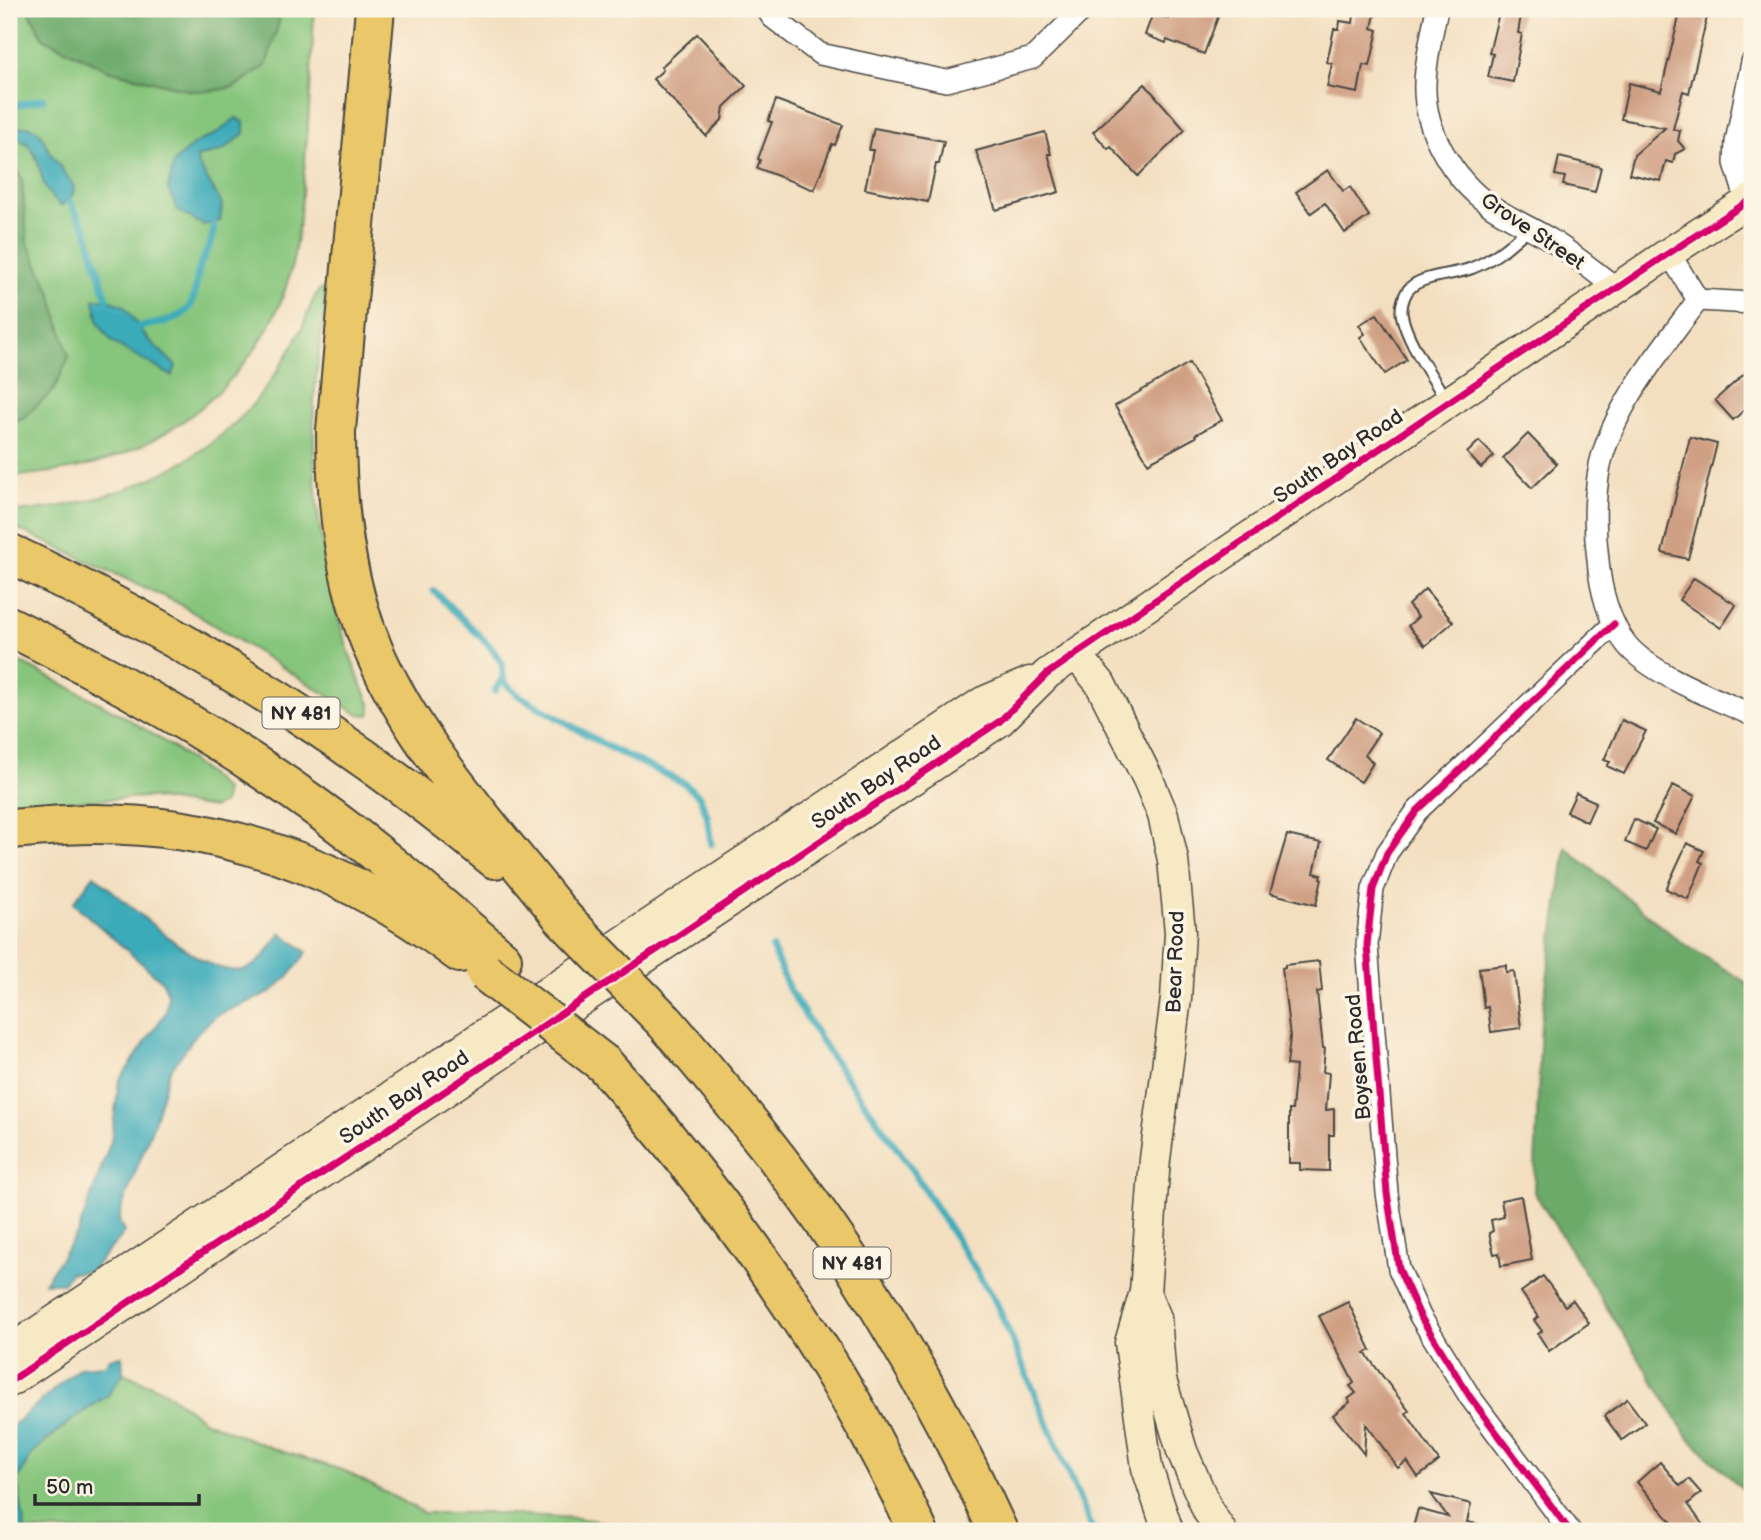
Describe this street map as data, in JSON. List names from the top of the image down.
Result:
{
  "streets": {
    "highway": ["NY 481"],
    "street": [
      "Grove Street",
      "South Bay Road",
      "Bear Road",
      "Boysen Road"
    ]
  },
  "crossings": [
    ["Grove Street", "South Bay Road"],
    ["South Bay Road", "Bear Road"]
  ],
  "scale_bar": "50 m"
}
